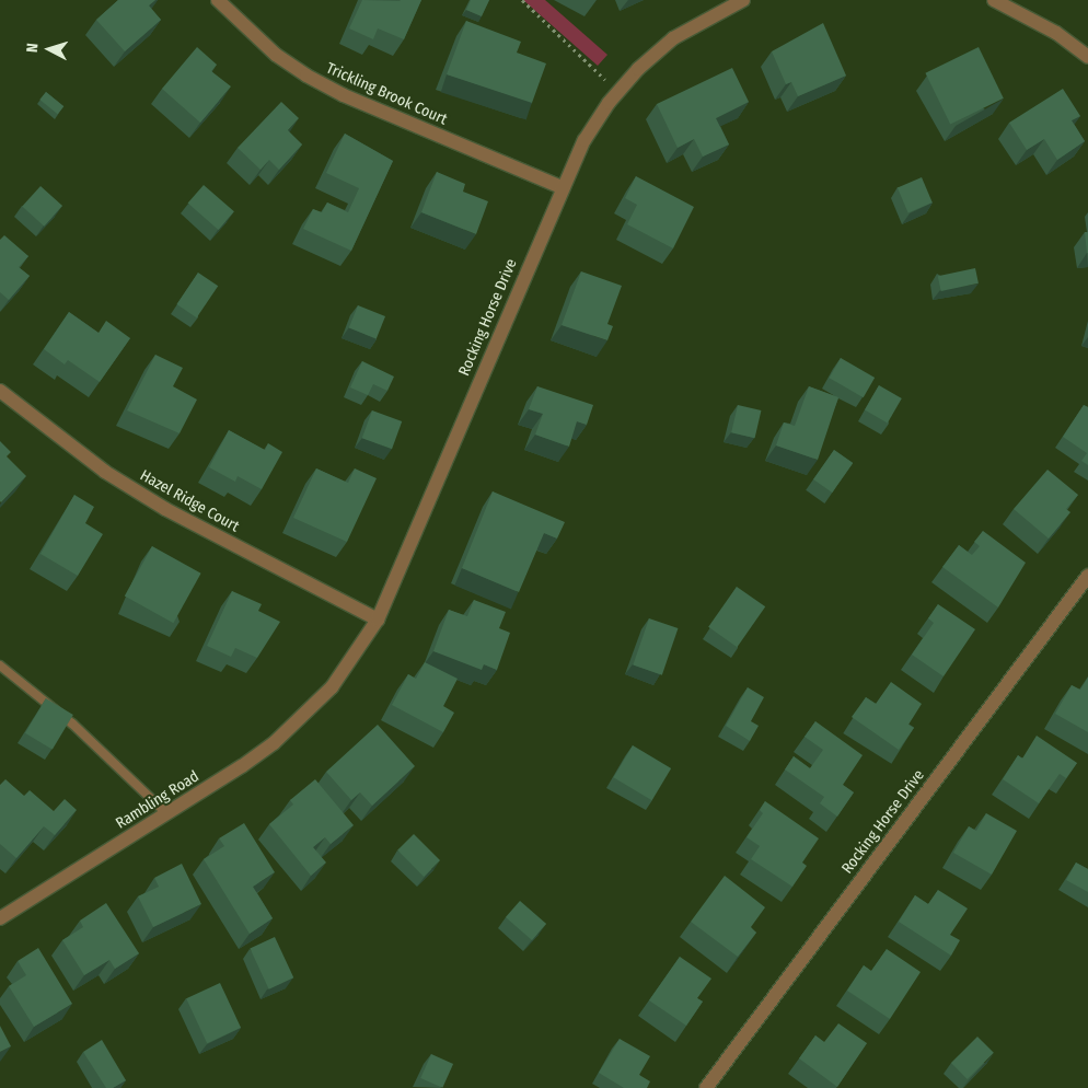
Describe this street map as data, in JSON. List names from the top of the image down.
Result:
{
  "streets": {
    "street": [
      "Trickling Brook Court",
      "Rocking Horse Drive",
      "Hazel Ridge Court",
      "Rambling Road"
    ]
  },
  "crossings": [
    ["Trickling Brook Court", "Rocking Horse Drive"],
    ["Rocking Horse Drive", "Hazel Ridge Court"],
    ["Rocking Horse Drive", "Rambling Road"]
  ],
  "north": "left"
}
